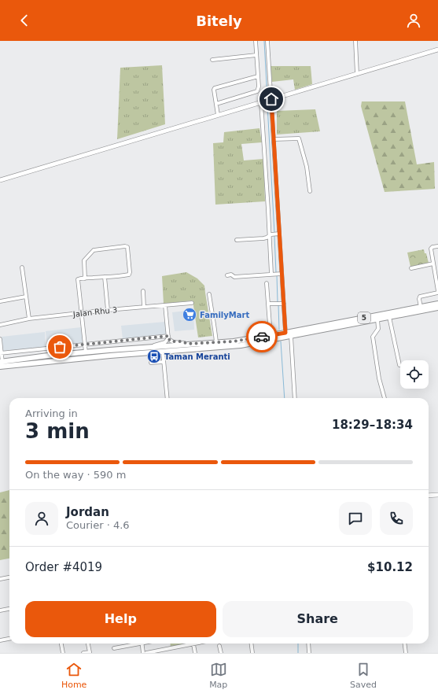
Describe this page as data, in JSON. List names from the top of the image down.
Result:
{
  "streets": {
    "highway": ["5"],
    "street": ["Jalan Rhu 3"]
  },
  "places": {
    "supermarket": ["FamilyMart"],
    "bus stop": ["Taman Meranti"]
  },
  "page": {
    "header": "Bitely",
    "heading": ["3 min", "Arriving in", "18:29–18:34"],
    "panel": [
      "Jordan",
      "Courier · 4.6",
      "Order #4019",
      "$10.12"
    ],
    "bar": "On the way · 590 m",
    "buttons": ["Help", "Share"],
    "tabs": ["Home", "Map", "Saved"]
  }
}
